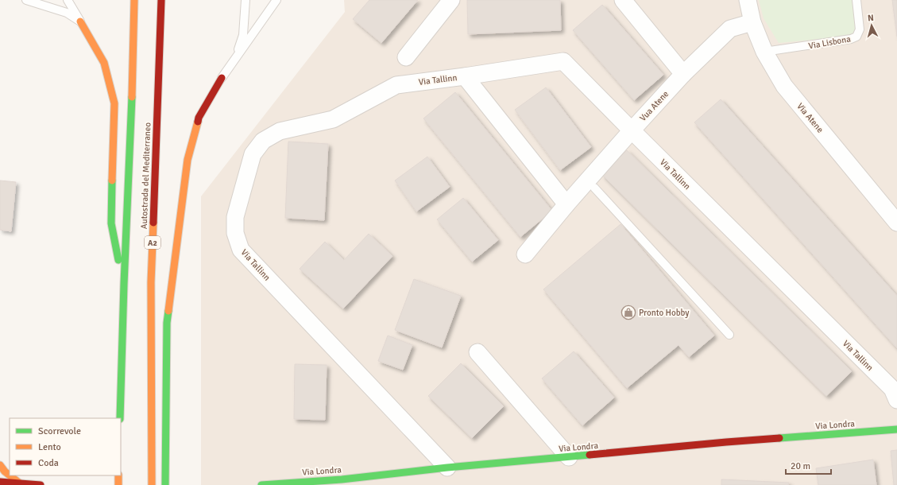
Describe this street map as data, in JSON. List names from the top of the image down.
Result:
{
  "streets": {
    "main road": ["Autostrada del Mediterraneo", "A2", "Via Londra"],
    "street": ["Via Tallinn", "Vua Atene", "Via Atene"],
    "lane": ["Via Lisbona"]
  },
  "crossings": [
    ["Via Lisbona", "Via Atene"],
    ["Via Tallinn", "Vua Atene"],
    ["Via Tallinn", "Via Londra"],
    ["Vua Atene", "Via Atene"]
  ],
  "places": {
    "shop": ["Pronto Hobby"]
  },
  "legend": ["Scorrevole", "Lento", "Coda"],
  "scale_bar": "20 m",
  "north": "top"
}
